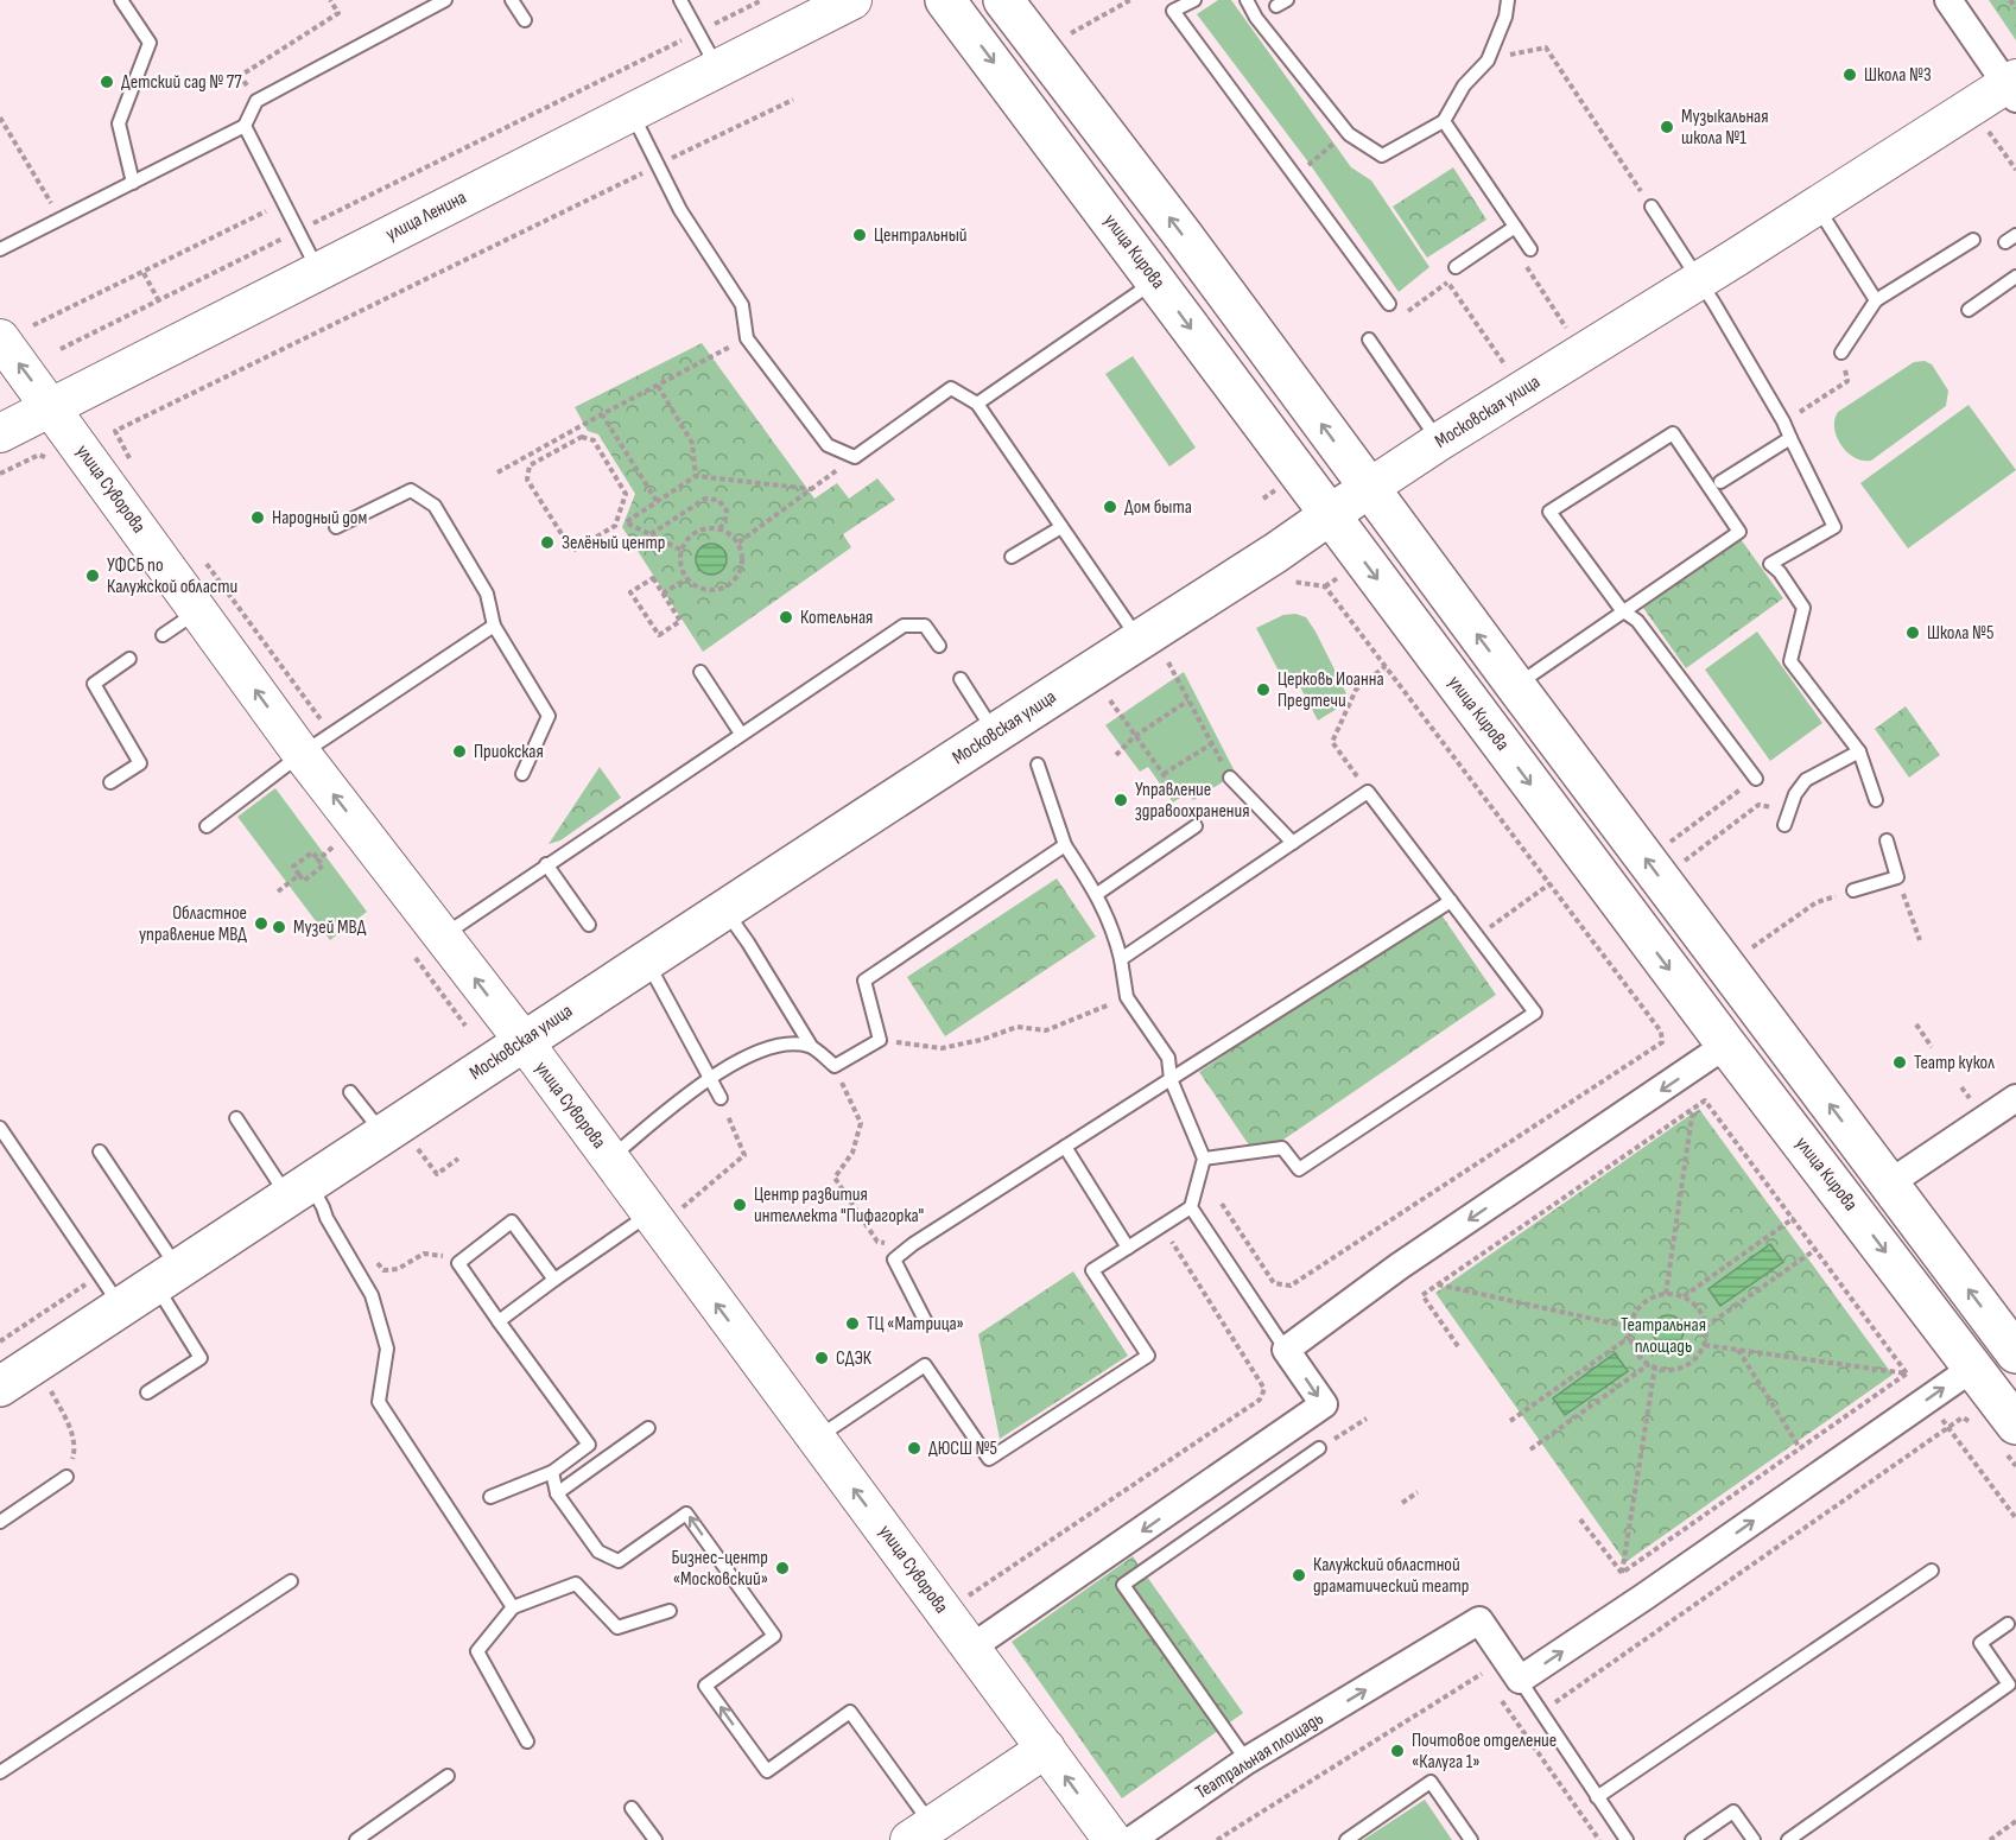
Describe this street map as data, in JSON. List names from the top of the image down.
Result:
{
  "streets": {
    "main road": ["улица Кирова", "Московская улица"],
    "street": ["улица Ленина", "улица Суворова", "Театральная площадь"]
  },
  "crossings": [
    ["улица Ленина", "улица Суворова"],
    ["улица Кирова", "Московская улица"],
    ["Московская улица", "улица Суворова"]
  ],
  "one_way": ["улица Суворова"],
  "parks": ["Театральная площадь"],
  "places": [
    "Школа №3",
    "Детский сад № 77",
    "Музыкальная школа №1",
    "Центральный",
    "Дом быта",
    "Народный дом",
    "Зелёный центр",
    "УФСБ по Калужской области",
    "Котельная",
    "Школа №5",
    "Церковь Иоанна Предтечи",
    "Приокская",
    "Управление здравоохранения",
    "Областное управление МВД",
    "Музей МВД",
    "Театр кукол",
    "Центр развития интеллекта \"Пифагорка\"",
    "ТЦ «Матрица»",
    "СДЭК",
    "ДЮСШ №5",
    "Бизнес-центр «Московский»",
    "Калужский областной драматический театр",
    "Почтовое отделение «Калуга 1»"
  ]
}
